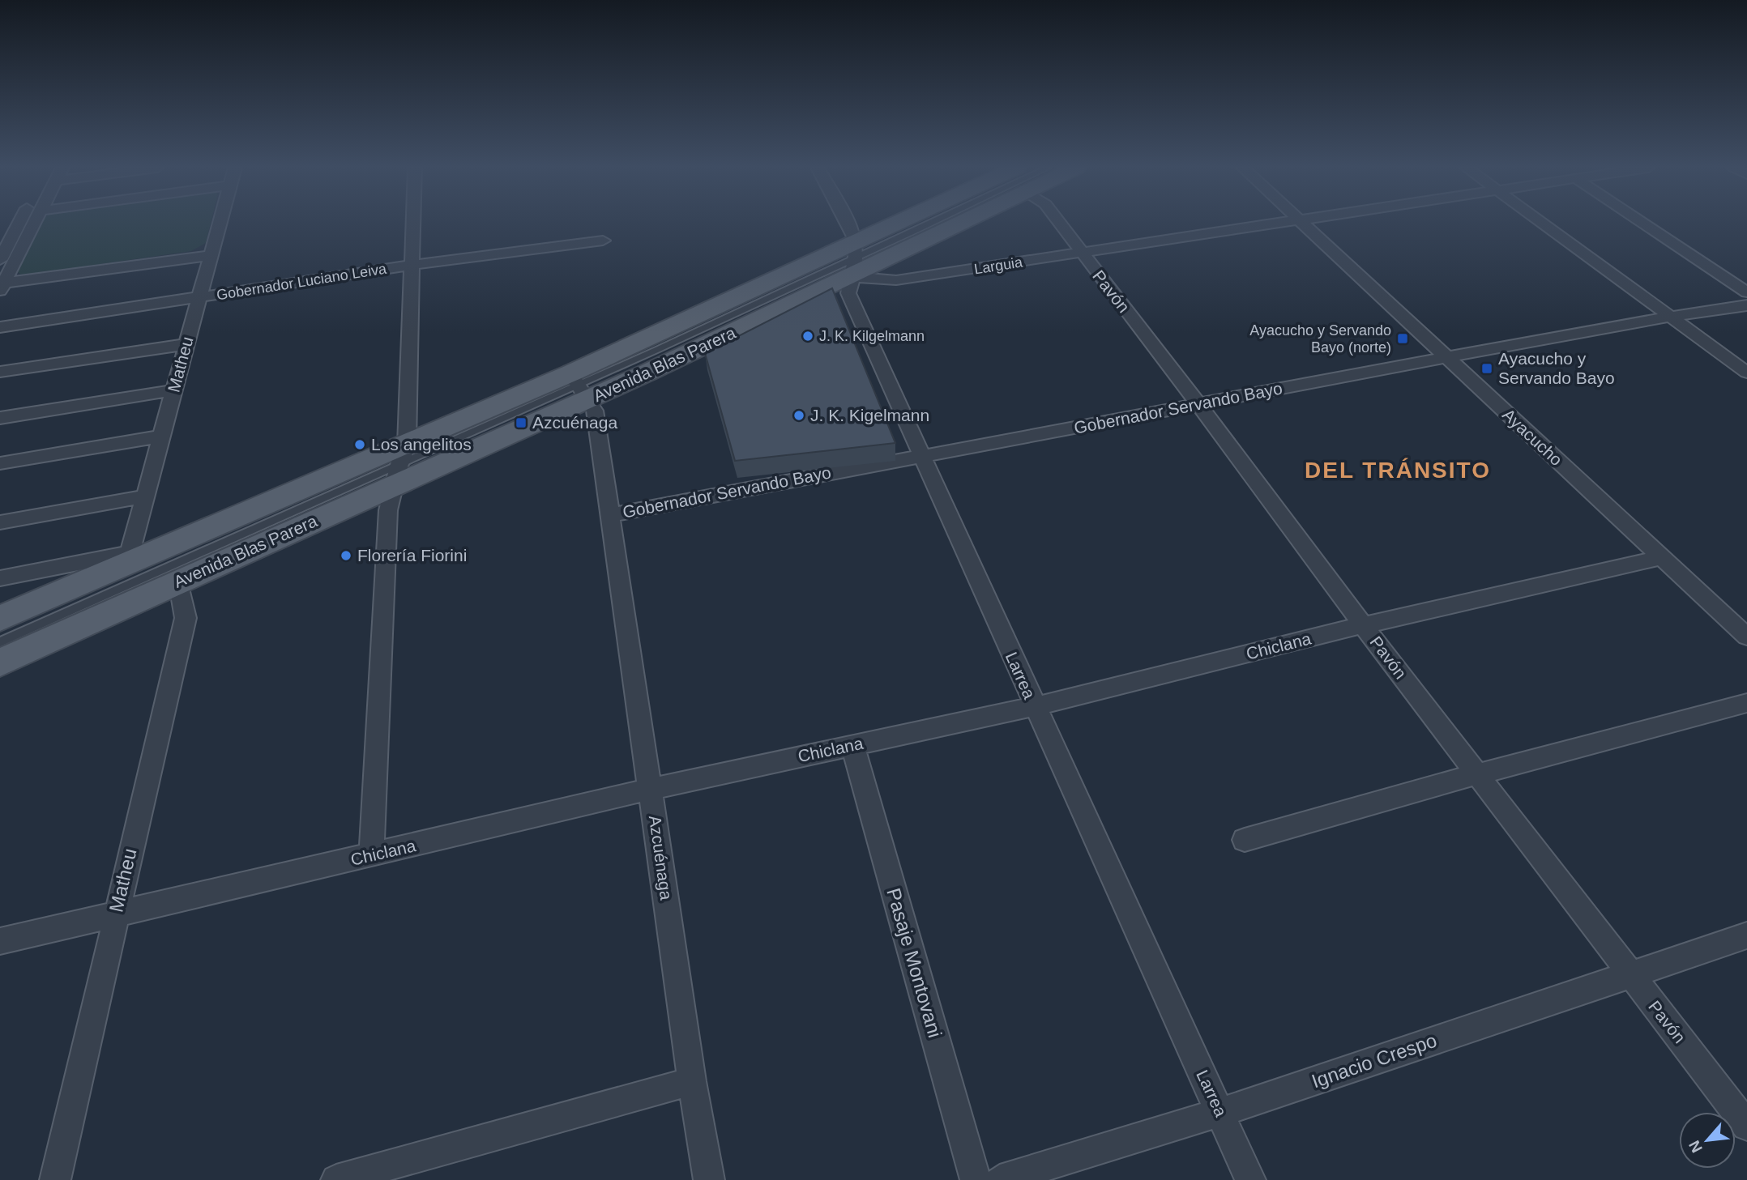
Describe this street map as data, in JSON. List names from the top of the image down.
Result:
{
  "streets": {
    "main road": ["Avenida Blas Parera"],
    "street": [
      "Larguia",
      "Gobernador Luciano Leiva",
      "Pavón",
      "Matheu",
      "Gobernador Servando Bayo",
      "Ayacucho",
      "Chiclana",
      "Larrea",
      "Azcuénaga",
      "Pasaje Montovani",
      "Ignacio Crespo"
    ]
  },
  "crossings": [
    ["Larguia", "Pavón"],
    ["Larguia", "Avenida Blas Parera"],
    ["Larguia", "Larrea"],
    ["Gobernador Luciano Leiva", "Matheu"],
    ["Pavón", "Gobernador Servando Bayo"],
    ["Pavón", "Chiclana"],
    ["Pavón", "Ignacio Crespo"],
    ["Matheu", "Avenida Blas Parera"],
    ["Matheu", "Chiclana"],
    ["Avenida Blas Parera", "Larrea"],
    ["Avenida Blas Parera", "Azcuénaga"],
    ["Gobernador Servando Bayo", "Ayacucho"],
    ["Gobernador Servando Bayo", "Larrea"],
    ["Gobernador Servando Bayo", "Azcuénaga"],
    ["Ayacucho", "Chiclana"],
    ["Chiclana", "Larrea"],
    ["Chiclana", "Azcuénaga"],
    ["Chiclana", "Pasaje Montovani"],
    ["Larrea", "Ignacio Crespo"]
  ],
  "districts": ["DEL TRÁNSITO"],
  "places": {
    "other": [
      "J. K. Kilgelmann",
      "J. K. Kigelmann",
      "Los angelitos",
      "Florería Fiorini"
    ],
    "transit": ["Ayacucho y Servando Bayo (norte)", "Ayacucho y Servando Bayo", "Azcuénaga"]
  },
  "north": "bottom left"
}
